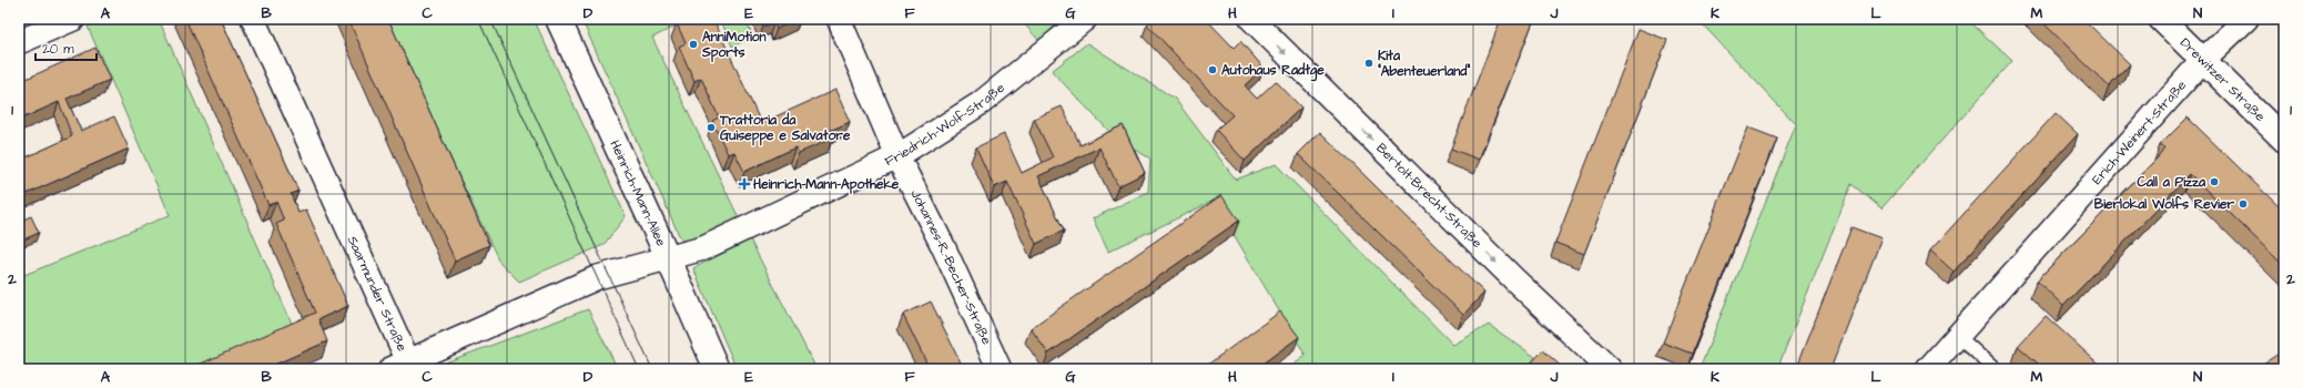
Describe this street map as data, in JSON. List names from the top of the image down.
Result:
{
  "streets": {
    "main road": ["Drewitzer Straße", "Heinrich-Mann-Allee"],
    "street": [
      "Friedrich-Wolf-Straße",
      "Erich-Weinert-Straße",
      "Bertolt-Brecht-Straße",
      "Johannes-R.-Becher-Straße",
      "Saarmunder Straße"
    ]
  },
  "crossings": [
    ["Drewitzer Straße", "Erich-Weinert-Straße"],
    ["Friedrich-Wolf-Straße", "Heinrich-Mann-Allee"],
    ["Friedrich-Wolf-Straße", "Johannes-R.-Becher-Straße"],
    ["Friedrich-Wolf-Straße", "Saarmunder Straße"],
    ["Heinrich-Mann-Allee", "Saarmunder Straße"]
  ],
  "one_way": ["Bertolt-Brecht-Straße"],
  "places": {
    "other": [
      "AnniMotion Sports",
      "Kita \"Abenteuerland\"",
      "Autohaus Radtge",
      "Trattoria da Guiseppe e Salvatore",
      "Call a Pizza",
      "Bierlokal Wolfs Revier"
    ],
    "health": ["Heinrich-Mann-Apotheke"]
  },
  "scale_bar": "20 m",
  "grid": {
    "columns": [
      "A",
      "B",
      "C",
      "D",
      "E",
      "F",
      "G",
      "H",
      "I",
      "J",
      "K",
      "L",
      "M",
      "N"
    ],
    "rows": ["1", "2"]
  }
}
